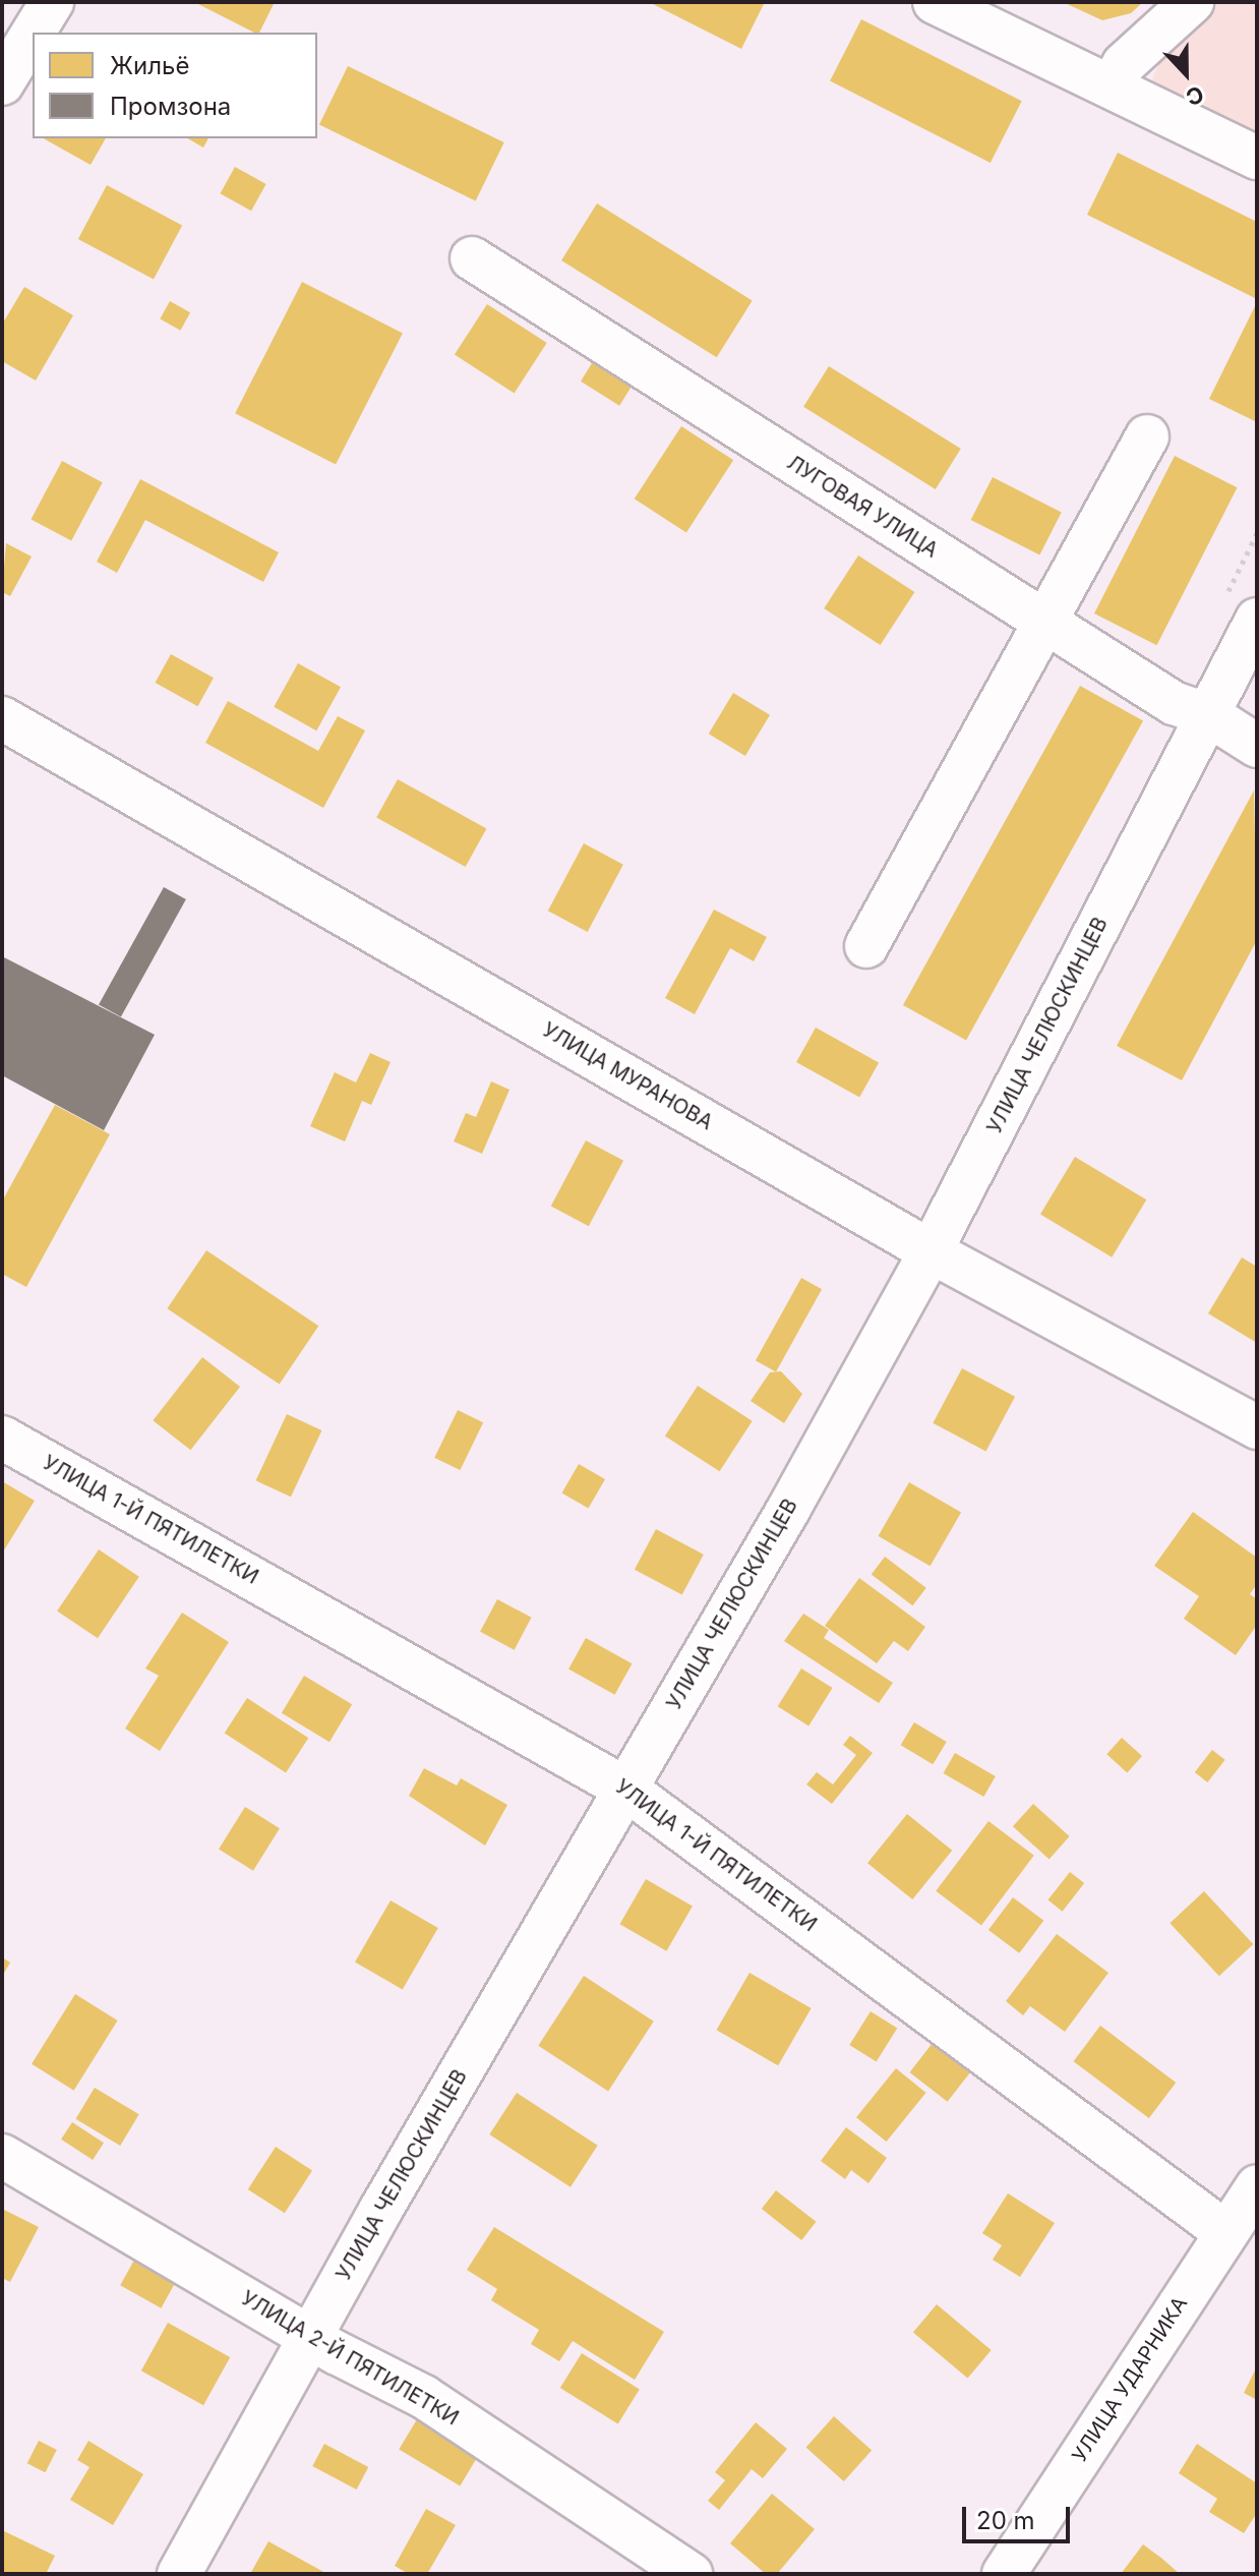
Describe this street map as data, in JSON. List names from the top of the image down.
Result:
{
  "streets": {
    "street": [
      "ЛУГОВАЯ УЛИЦА",
      "УЛИЦА ЧЕЛЮСКИНЦЕВ",
      "УЛИЦА МУРАНОВА",
      "УЛИЦА 1-Й ПЯТИЛЕТКИ",
      "УЛИЦА 2-Й ПЯТИЛЕТКИ",
      "УЛИЦА УДАРНИКА"
    ]
  },
  "crossings": [
    ["ЛУГОВАЯ УЛИЦА", "УЛИЦА ЧЕЛЮСКИНЦЕВ"],
    ["УЛИЦА ЧЕЛЮСКИНЦЕВ", "УЛИЦА МУРАНОВА"],
    ["УЛИЦА ЧЕЛЮСКИНЦЕВ", "УЛИЦА 1-Й ПЯТИЛЕТКИ"],
    ["УЛИЦА ЧЕЛЮСКИНЦЕВ", "УЛИЦА 2-Й ПЯТИЛЕТКИ"],
    ["УЛИЦА 1-Й ПЯТИЛЕТКИ", "УЛИЦА УДАРНИКА"]
  ],
  "legend": ["Жильё", "Промзона"],
  "scale_bar": "20 m",
  "north": "bottom"
}
